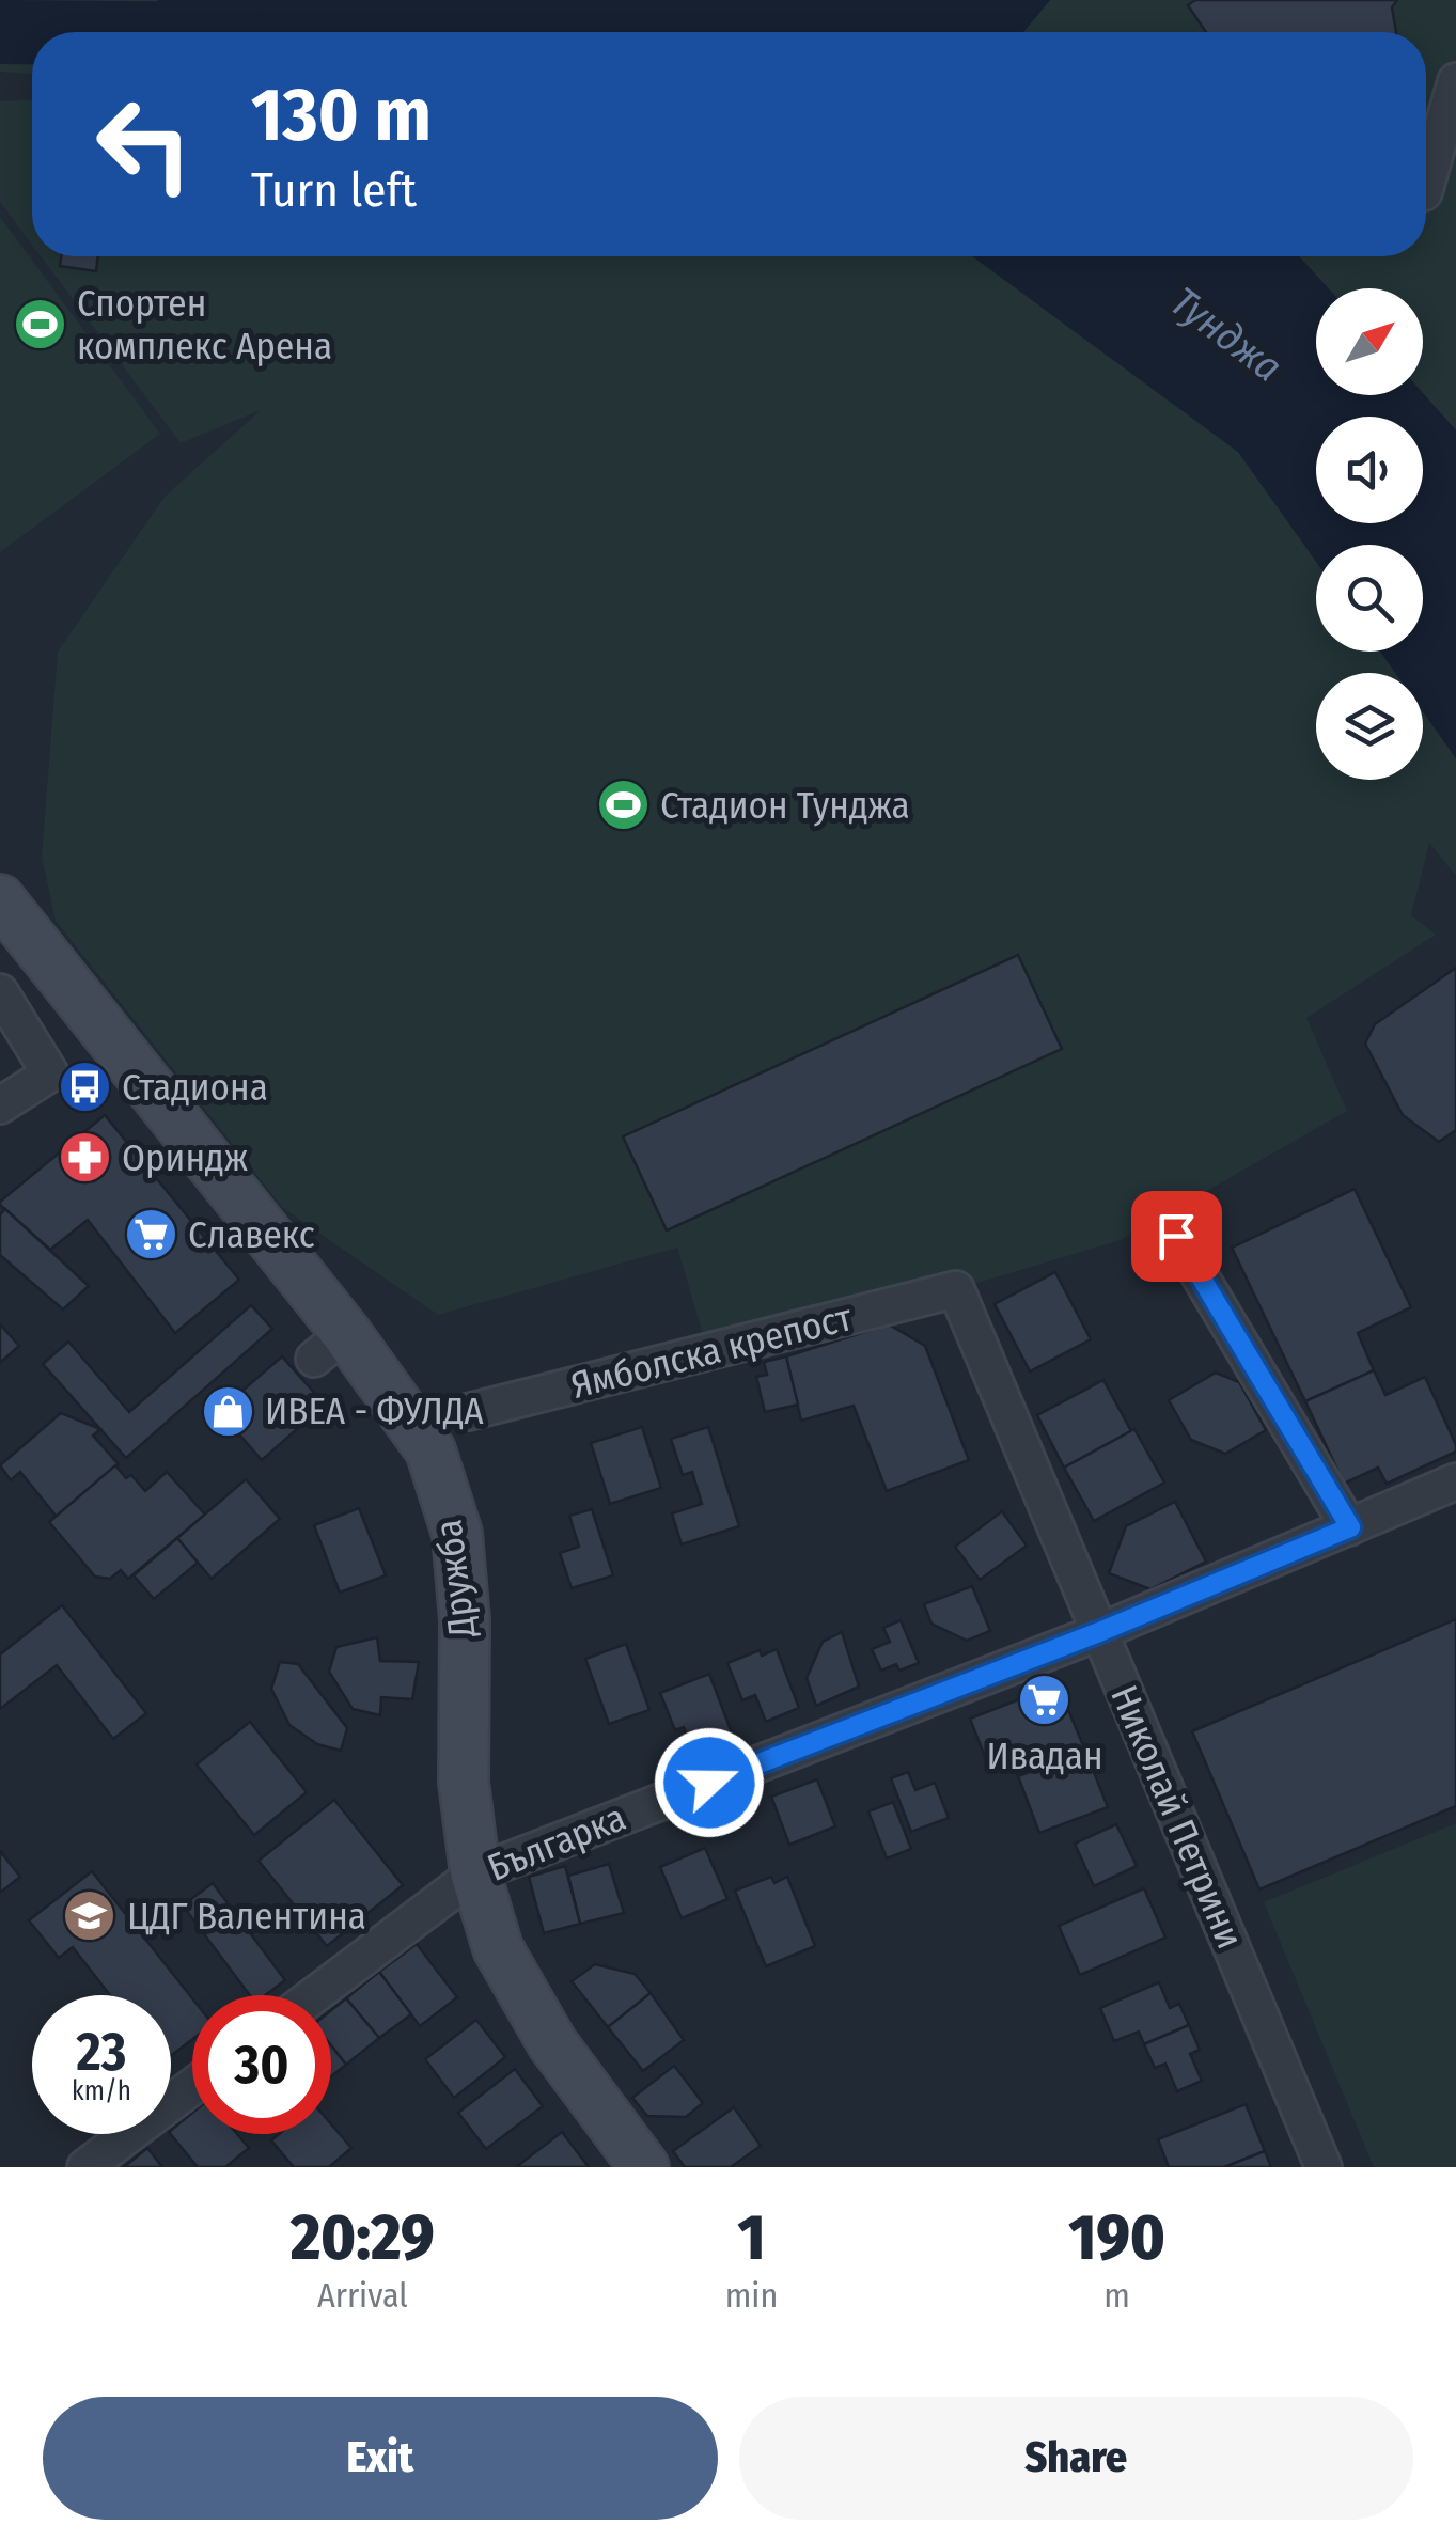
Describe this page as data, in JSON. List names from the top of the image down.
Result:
{
  "streets": {
    "street": [
      "Ямболска крепост",
      "Дружба",
      "Николай Петрини",
      "Българка"
    ]
  },
  "crossings": [
    ["Ямболска крепост", "Николай Петрини"],
    ["Дружба", "Българка"],
    ["Николай Петрини", "Българка"]
  ],
  "water": ["Тунджа"],
  "places": {
    "sports": ["Спортен комплекс Арена", "Стадион Тунджа"],
    "bus stop": ["Стадиона"],
    "pharmacy": ["Ориндж"],
    "supermarket": ["Славекс", "Ивадан"],
    "shop": ["ИВЕА - ФУЛДА"],
    "school or university": ["ЦДГ Валентина"]
  },
  "north": "top right",
  "page": {
    "turn": ["130 m", "Turn left"],
    "speed": "23 km/h",
    "limit": "30",
    "eta": [
      "20:29",
      "Arrival",
      "1",
      "min",
      "190",
      "m"
    ],
    "buttons": ["Exit", "Share"]
  }
}
